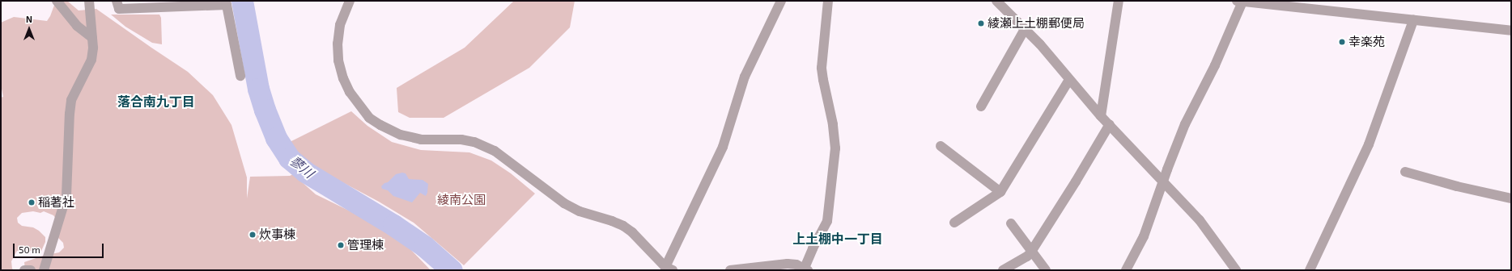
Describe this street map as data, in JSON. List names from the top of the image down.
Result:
{
  "districts": ["落合南九丁目", "上土棚中一丁目"],
  "water": ["蓼川"],
  "parks": ["綾南公園"],
  "places": [
    "綾瀬上土棚郵便局",
    "幸楽苑",
    "稲著社",
    "炊事棟",
    "管理棟"
  ],
  "scale_bar": "50 m",
  "north": "top"
}
